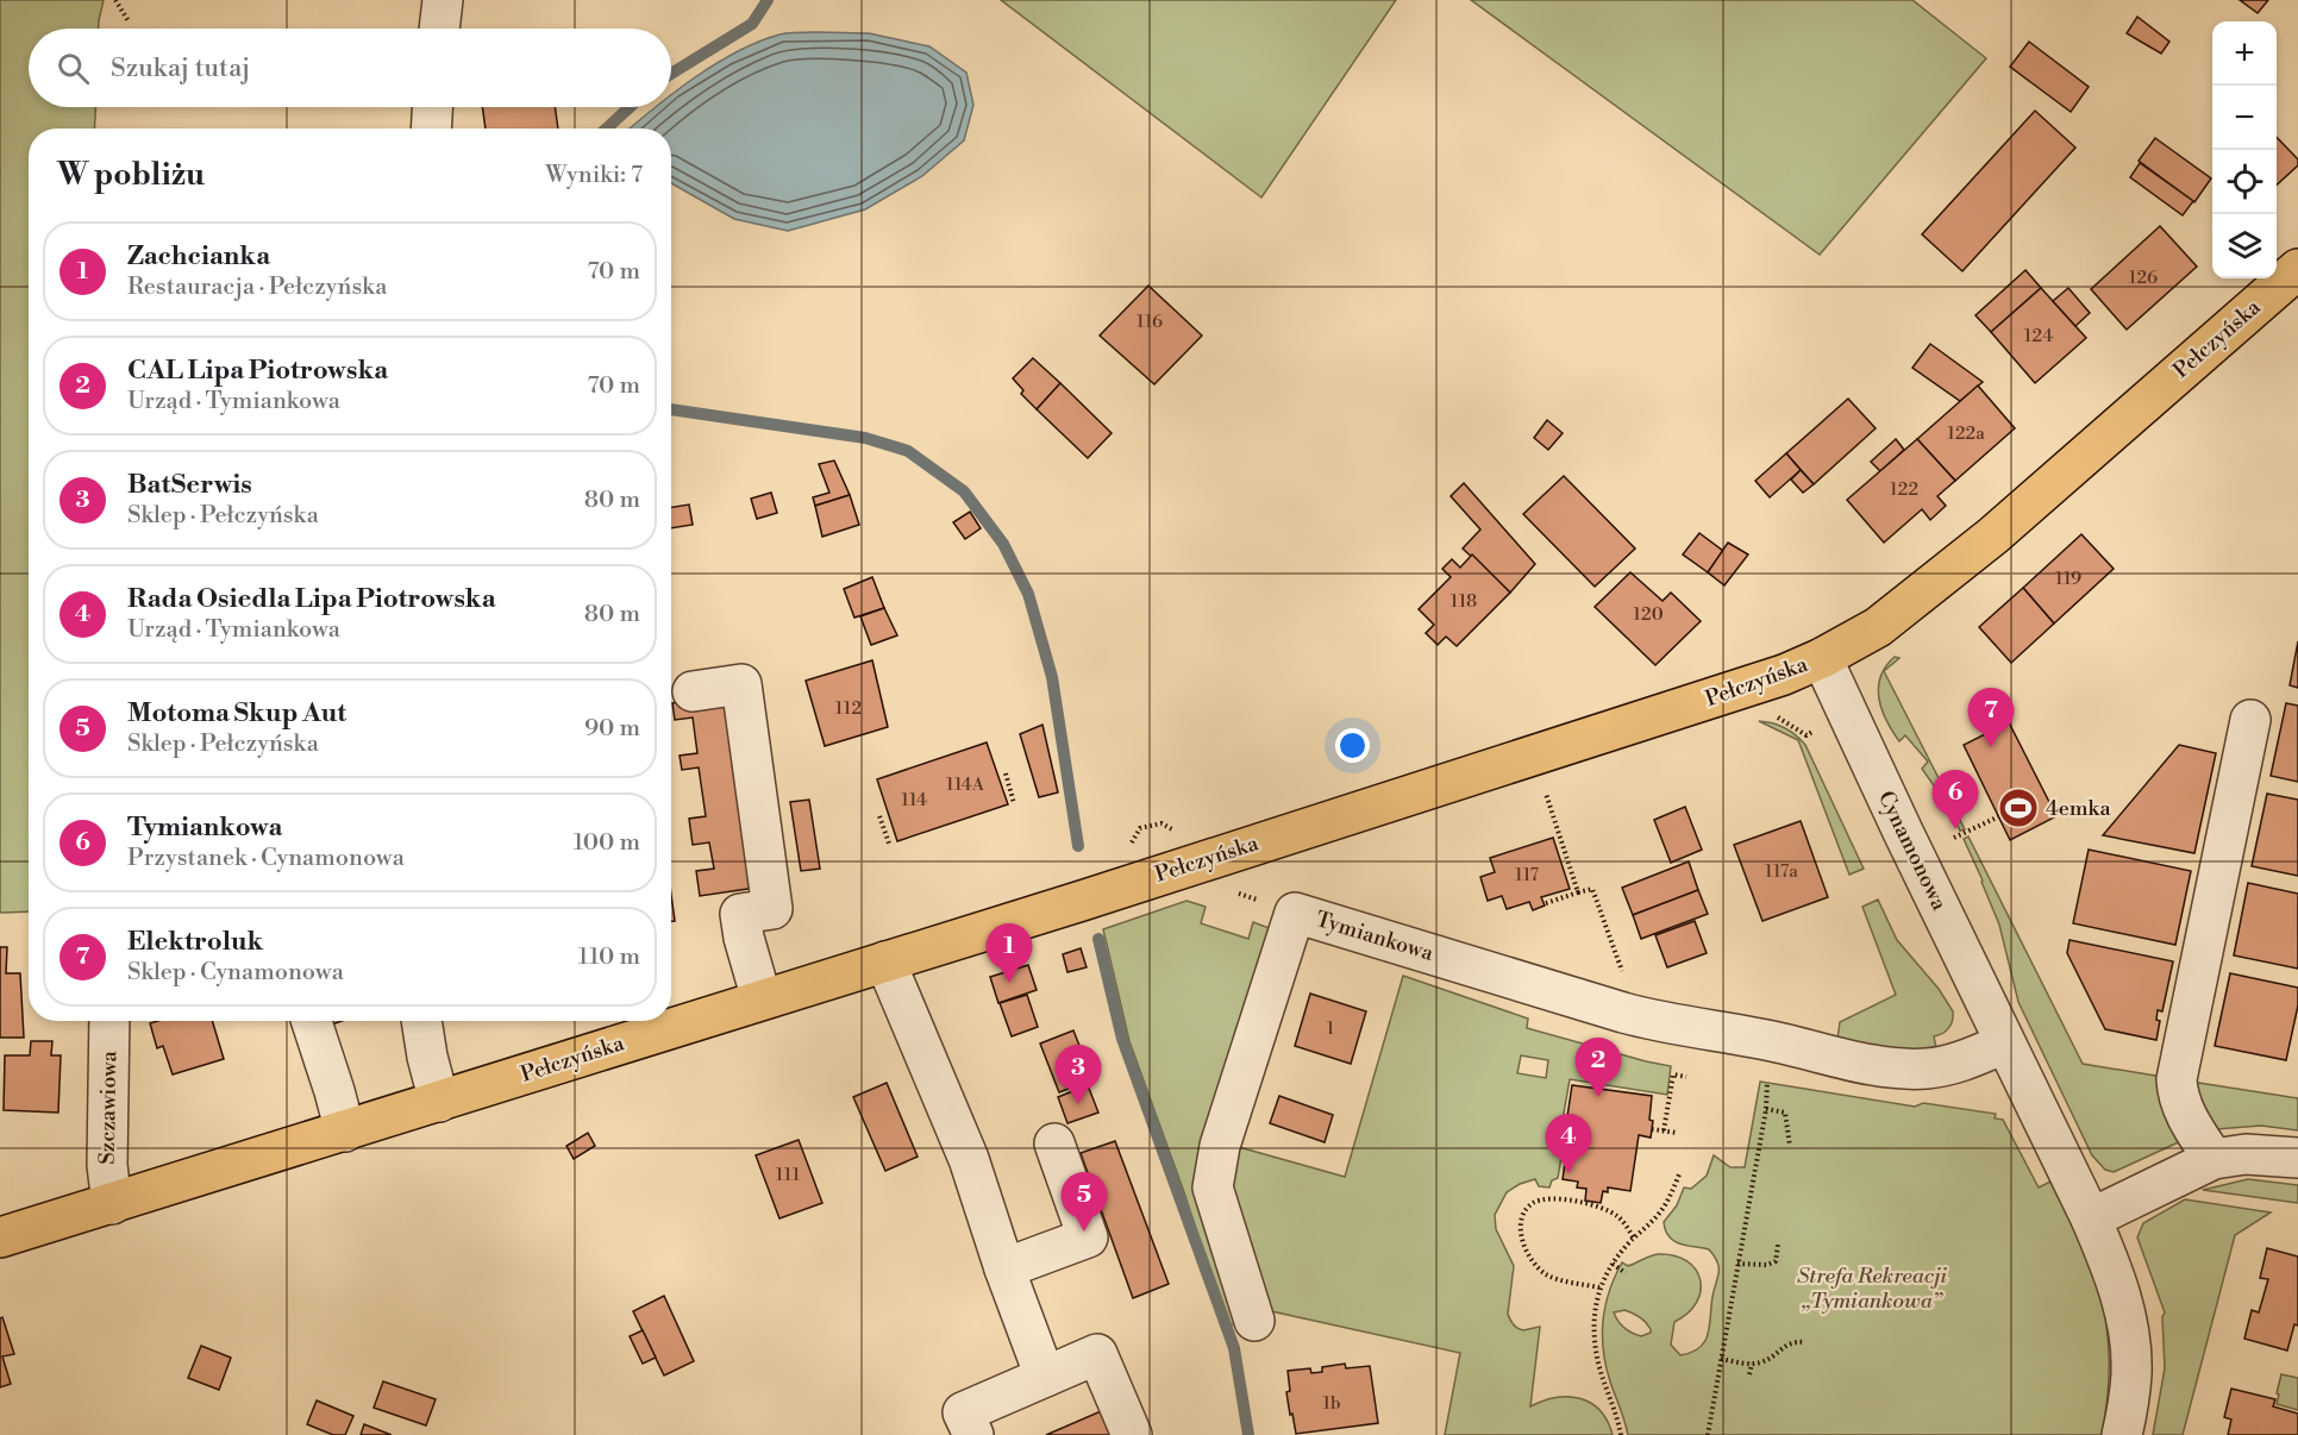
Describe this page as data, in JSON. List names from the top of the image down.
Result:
{
  "streets": {
    "main road": ["Pełczyńska"],
    "street": ["Cynamonowa", "Tymiankowa", "Szczawiowa"]
  },
  "crossings": [
    ["Pełczyńska", "Cynamonowa"],
    ["Pełczyńska", "Szczawiowa"],
    ["Cynamonowa", "Tymiankowa"]
  ],
  "parks": ["Strefa Rekreacji „Tymiankowa”"],
  "places": {
    "sports": ["4emka"]
  },
  "house_numbers": [
    "126",
    "116",
    "124",
    "122a",
    "122",
    "119",
    "118",
    "120",
    "112",
    "114A",
    "114",
    "117a",
    "117",
    "1",
    "111",
    "1b"
  ],
  "page": {
    "map_buttons": ["+", "−"],
    "search": "Szukaj tutaj",
    "heading": ["W pobliżu", "Wyniki: 7"],
    "list": [
      {
        "mark": "1",
        "name": "Zachcianka",
        "note": "Restauracja · Pełczyńska",
        "value": "70 m"
      },
      {
        "mark": "2",
        "name": "CAL Lipa Piotrowska",
        "note": "Urząd · Tymiankowa",
        "value": "70 m"
      },
      {
        "mark": "3",
        "name": "BatSerwis",
        "note": "Sklep · Pełczyńska",
        "value": "80 m"
      },
      {
        "mark": "4",
        "name": "Rada Osiedla Lipa Piotrowska",
        "note": "Urząd · Tymiankowa",
        "value": "80 m"
      },
      {
        "mark": "5",
        "name": "Motoma Skup Aut",
        "note": "Sklep · Pełczyńska",
        "value": "90 m"
      },
      {
        "mark": "6",
        "name": "Tymiankowa",
        "note": "Przystanek · Cynamonowa",
        "value": "100 m"
      },
      {
        "mark": "7",
        "name": "Elektroluk",
        "note": "Sklep · Cynamonowa",
        "value": "110 m"
      }
    ],
    "pins": [
      "7",
      "6",
      "1",
      "2",
      "3",
      "4",
      "5"
    ]
  }
}
